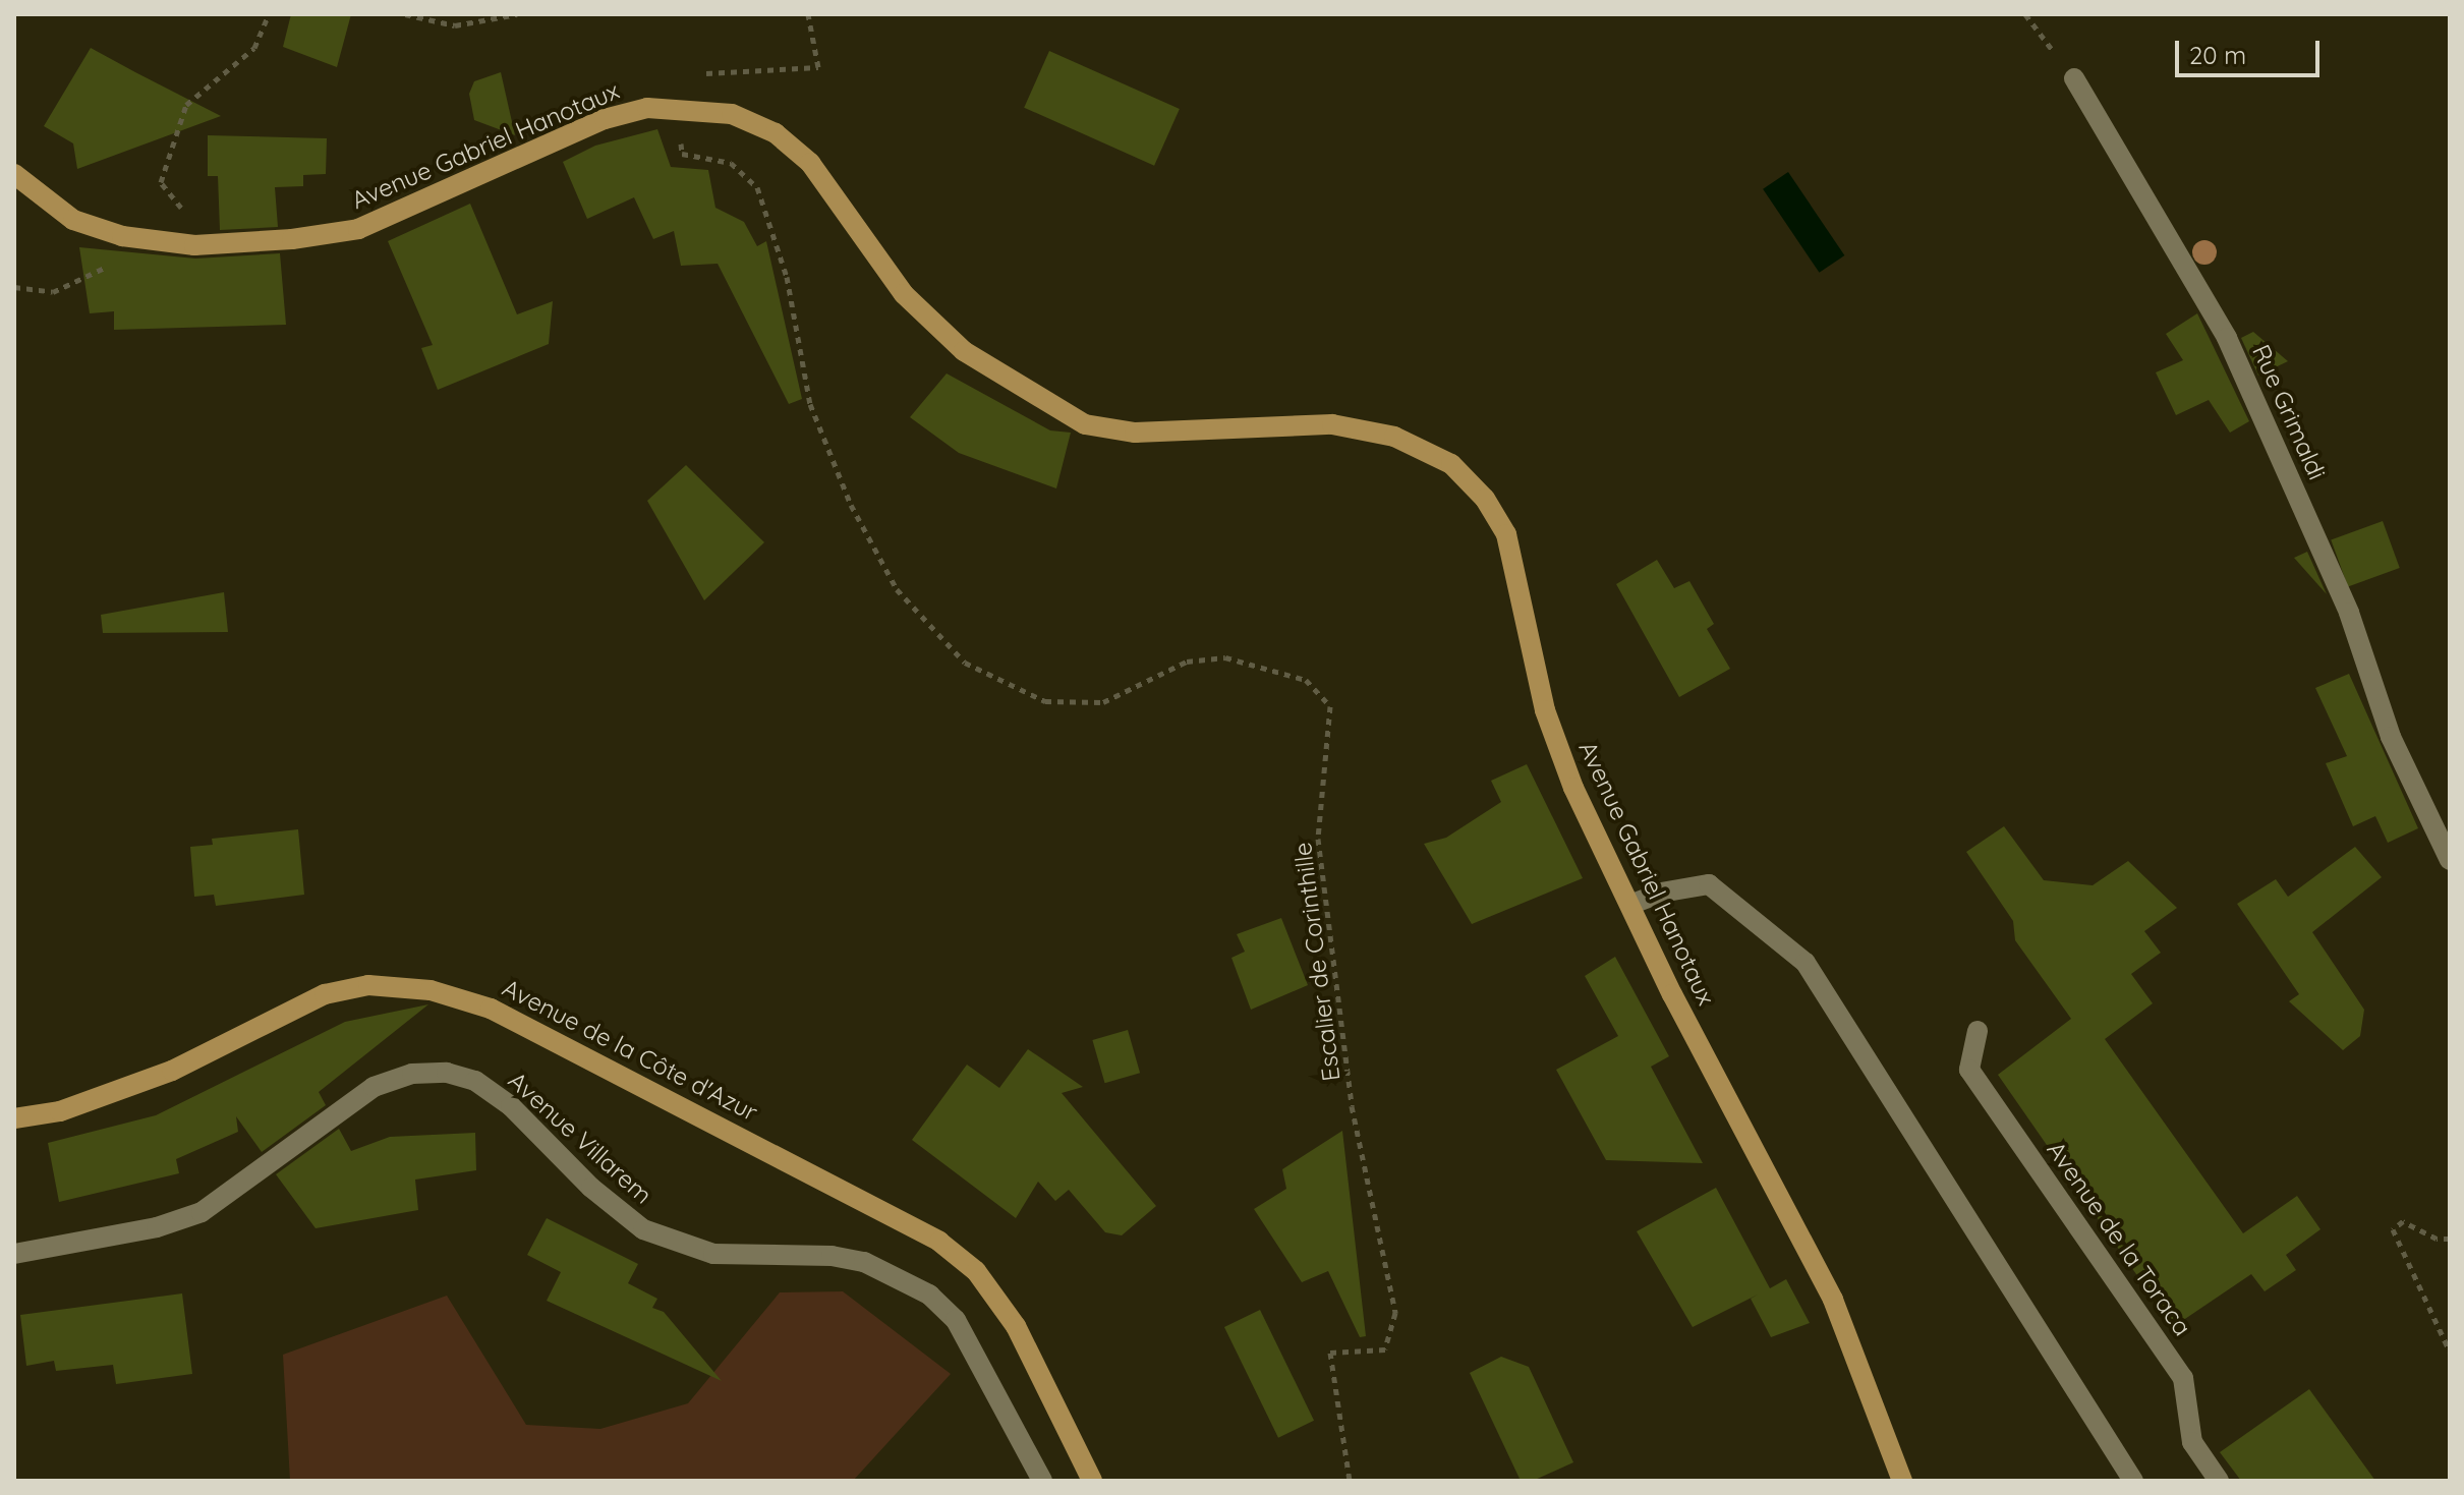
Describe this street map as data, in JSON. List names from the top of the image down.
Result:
{
  "streets": {
    "main road": ["Avenue Gabriel Hanotaux", "Avenue de la Côte d'Azur"],
    "street": ["Rue Grimaldi", "Avenue Villarem", "Avenue de la Toraca"],
    "path": ["Escalier de Corinthille"]
  },
  "scale_bar": "20 m"
}
